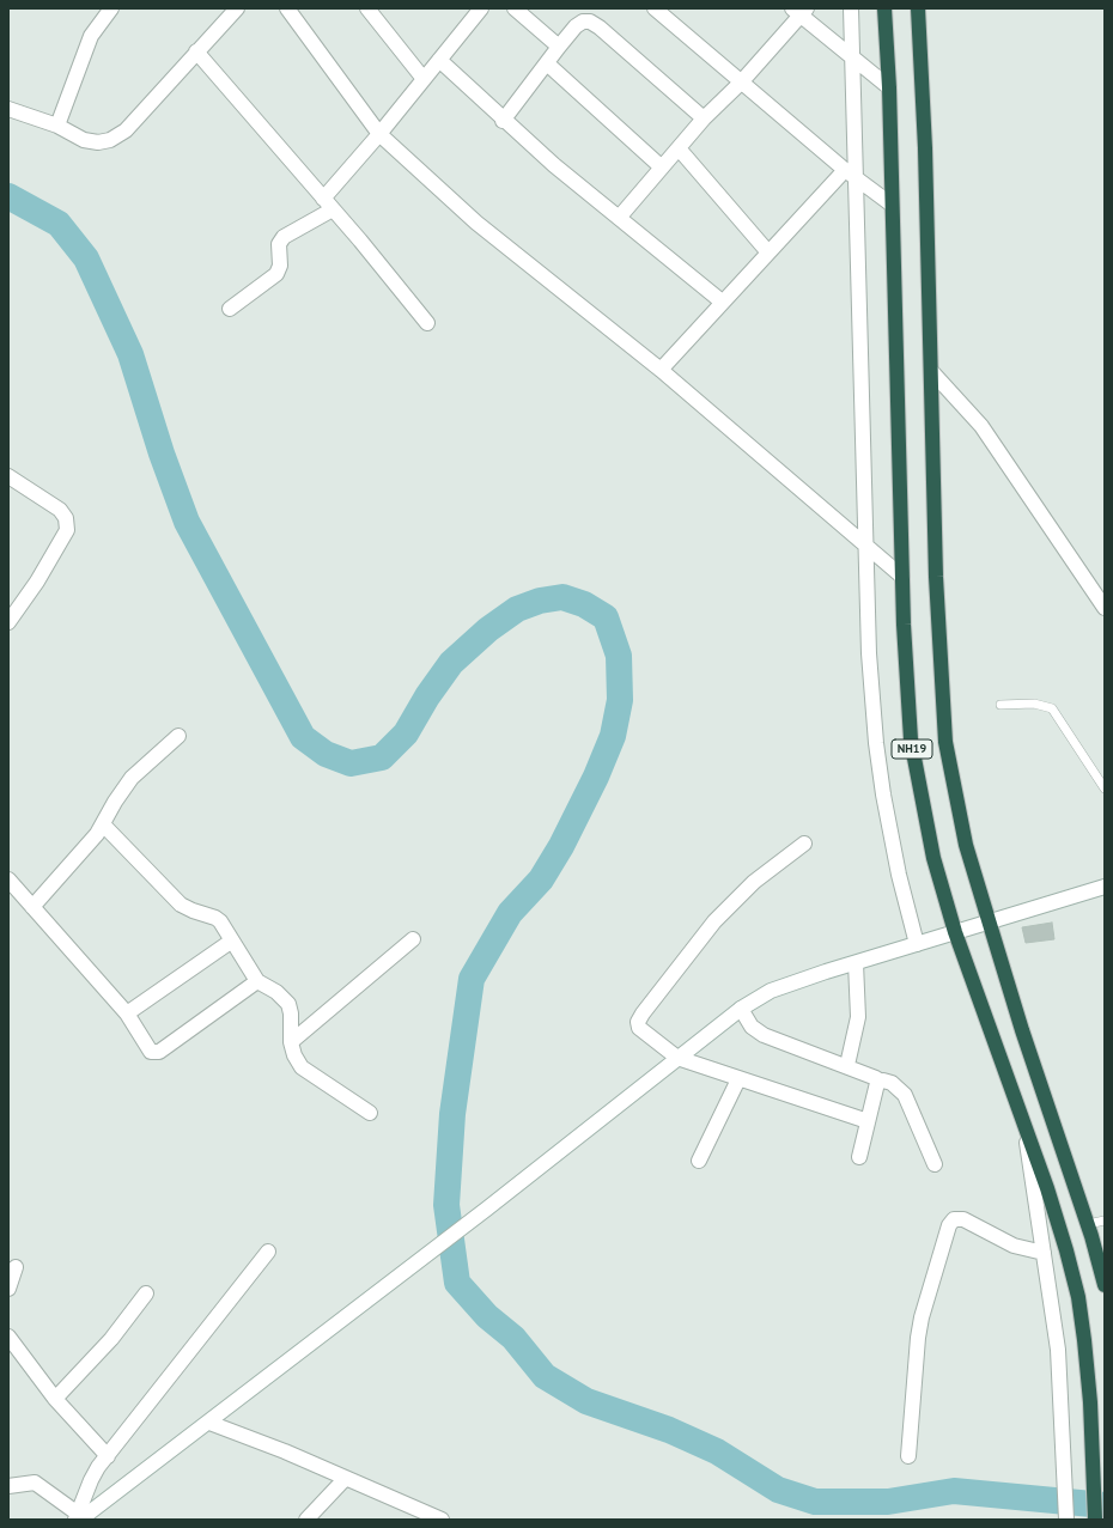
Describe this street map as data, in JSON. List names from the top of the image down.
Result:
{
  "streets": {
    "highway": ["NH19"]
  }
}
